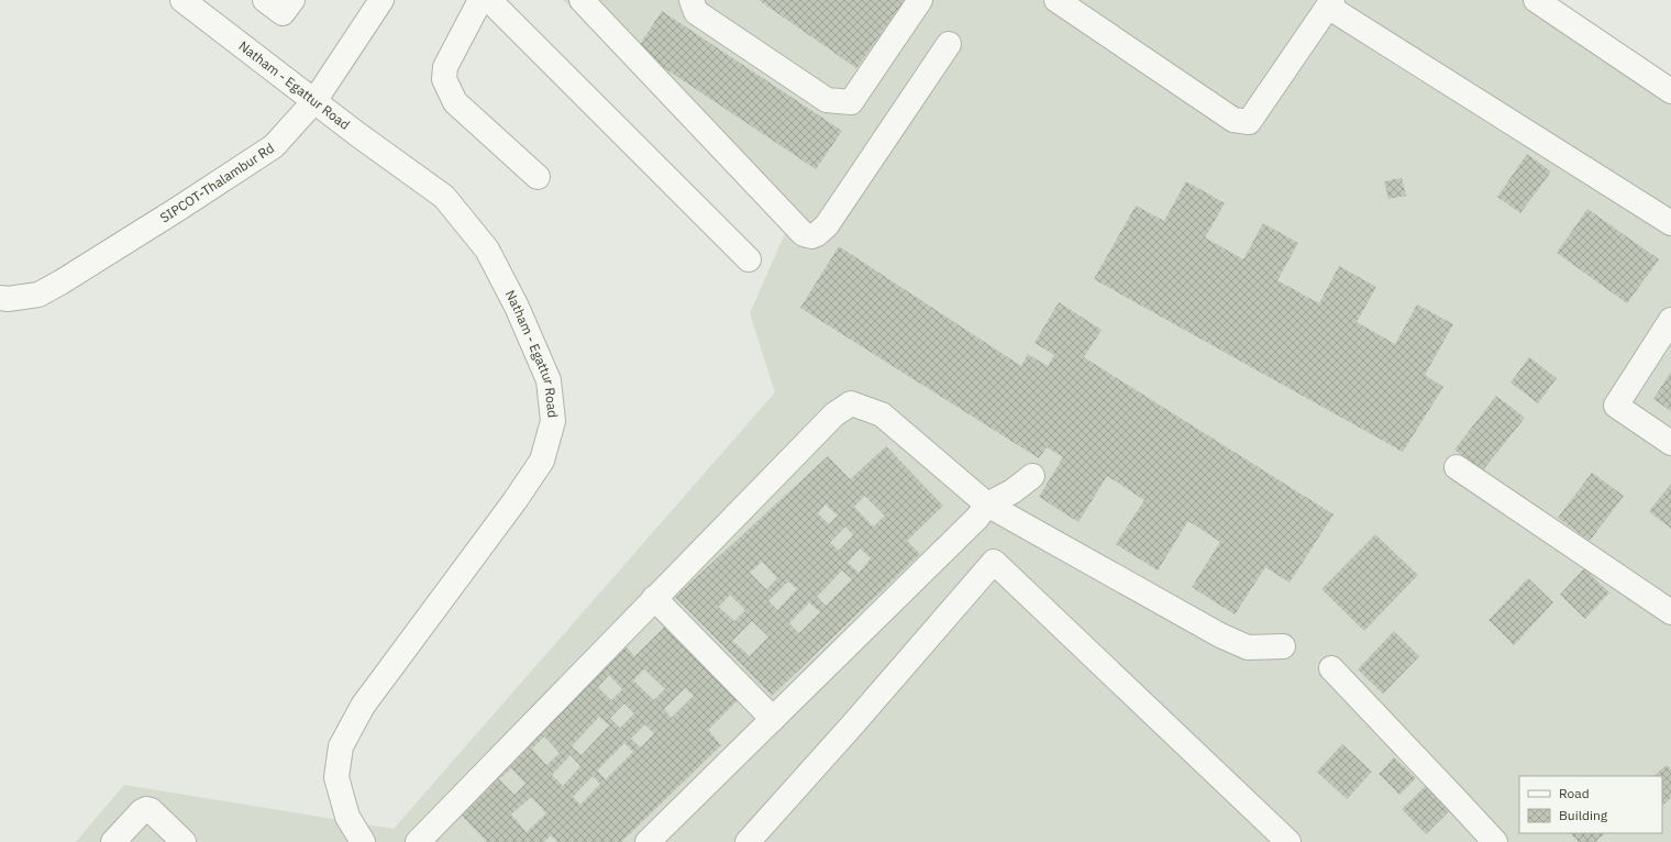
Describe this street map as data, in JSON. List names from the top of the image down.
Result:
{
  "streets": {
    "street": ["Natham - Egattur Road", "SIPCOT-Thalambur Rd"]
  },
  "crossings": [
    ["Natham - Egattur Road", "SIPCOT-Thalambur Rd"]
  ],
  "legend": ["Road", "Building"]
}
